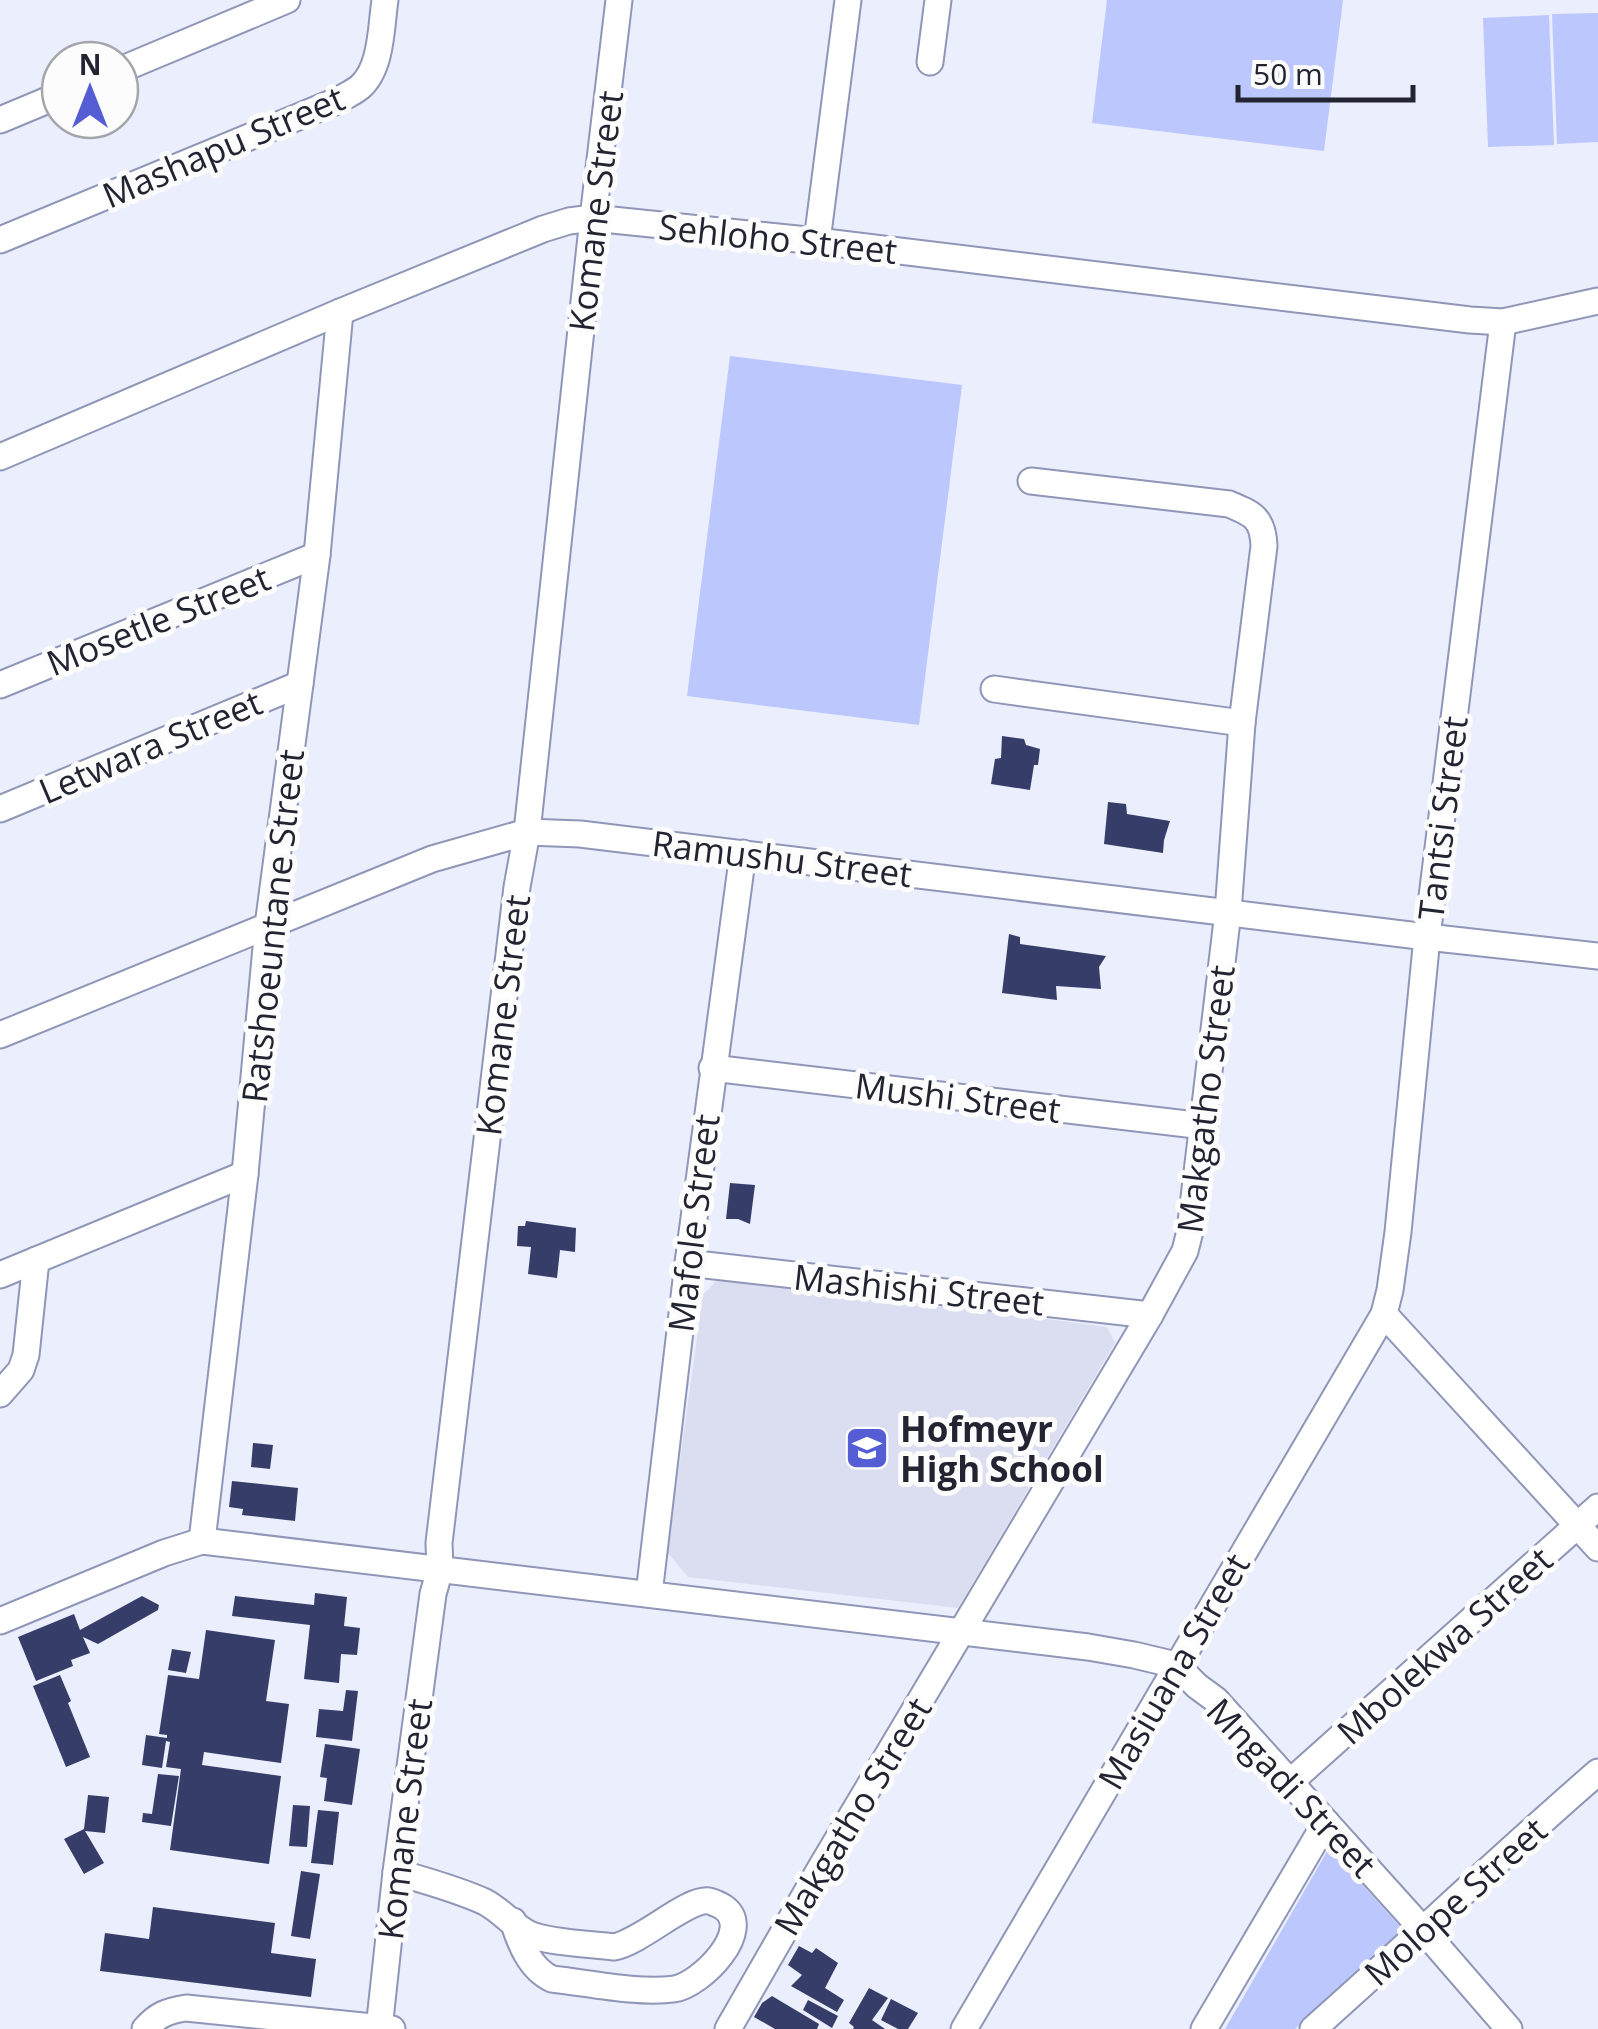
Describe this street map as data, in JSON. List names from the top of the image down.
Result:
{
  "streets": {
    "street": [
      "Mashapu Street",
      "Komane Street",
      "Sehloho Street",
      "Mosetle Street",
      "Letwara Street",
      "Tantsi Street",
      "Ramushu Street",
      "Ratshoeuntane Street",
      "Mushi Street",
      "Makgatho Street",
      "Mafole Street",
      "Mashishi Street",
      "Mbolekwa Street",
      "Masiuana Street",
      "Mngadi Street",
      "Molope Street"
    ]
  },
  "crossings": [
    ["Komane Street", "Sehloho Street"],
    ["Komane Street", "Ramushu Street"],
    ["Komane Street", "Mngadi Street"],
    ["Sehloho Street", "Tantsi Street"],
    ["Sehloho Street", "Ratshoeuntane Street"],
    ["Mosetle Street", "Ratshoeuntane Street"],
    ["Letwara Street", "Ratshoeuntane Street"],
    ["Tantsi Street", "Ramushu Street"],
    ["Tantsi Street", "Masiuana Street"],
    ["Ramushu Street", "Ratshoeuntane Street"],
    ["Ramushu Street", "Makgatho Street"],
    ["Ramushu Street", "Mafole Street"],
    ["Ratshoeuntane Street", "Mngadi Street"],
    ["Mushi Street", "Makgatho Street"],
    ["Mushi Street", "Mafole Street"],
    ["Makgatho Street", "Mashishi Street"],
    ["Makgatho Street", "Mngadi Street"],
    ["Mafole Street", "Mashishi Street"],
    ["Mafole Street", "Mngadi Street"],
    ["Mbolekwa Street", "Mngadi Street"],
    ["Masiuana Street", "Mngadi Street"],
    ["Mngadi Street", "Molope Street"]
  ],
  "places": {
    "school or university": ["Hofmeyr High School"]
  },
  "scale_bar": "50 m",
  "north": "top"
}
